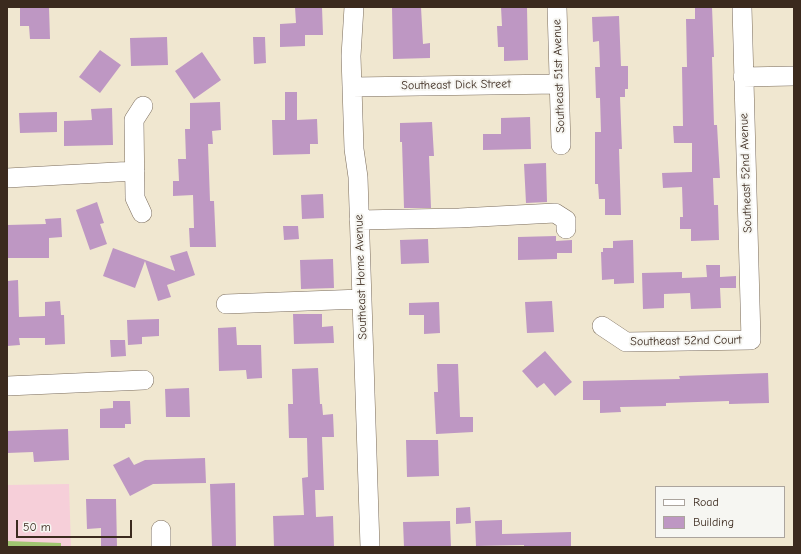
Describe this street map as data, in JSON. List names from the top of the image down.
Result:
{
  "streets": {
    "street": [
      "Southeast 51st Avenue",
      "Southeast Dick Street",
      "Southeast 52nd Avenue",
      "Southeast Home Avenue",
      "Southeast 52nd Court"
    ]
  },
  "crossings": [
    ["Southeast 51st Avenue", "Southeast Dick Street"],
    ["Southeast Dick Street", "Southeast Home Avenue"],
    ["Southeast 52nd Avenue", "Southeast 52nd Court"]
  ],
  "legend": ["Road", "Building"],
  "scale_bar": "50 m"
}
